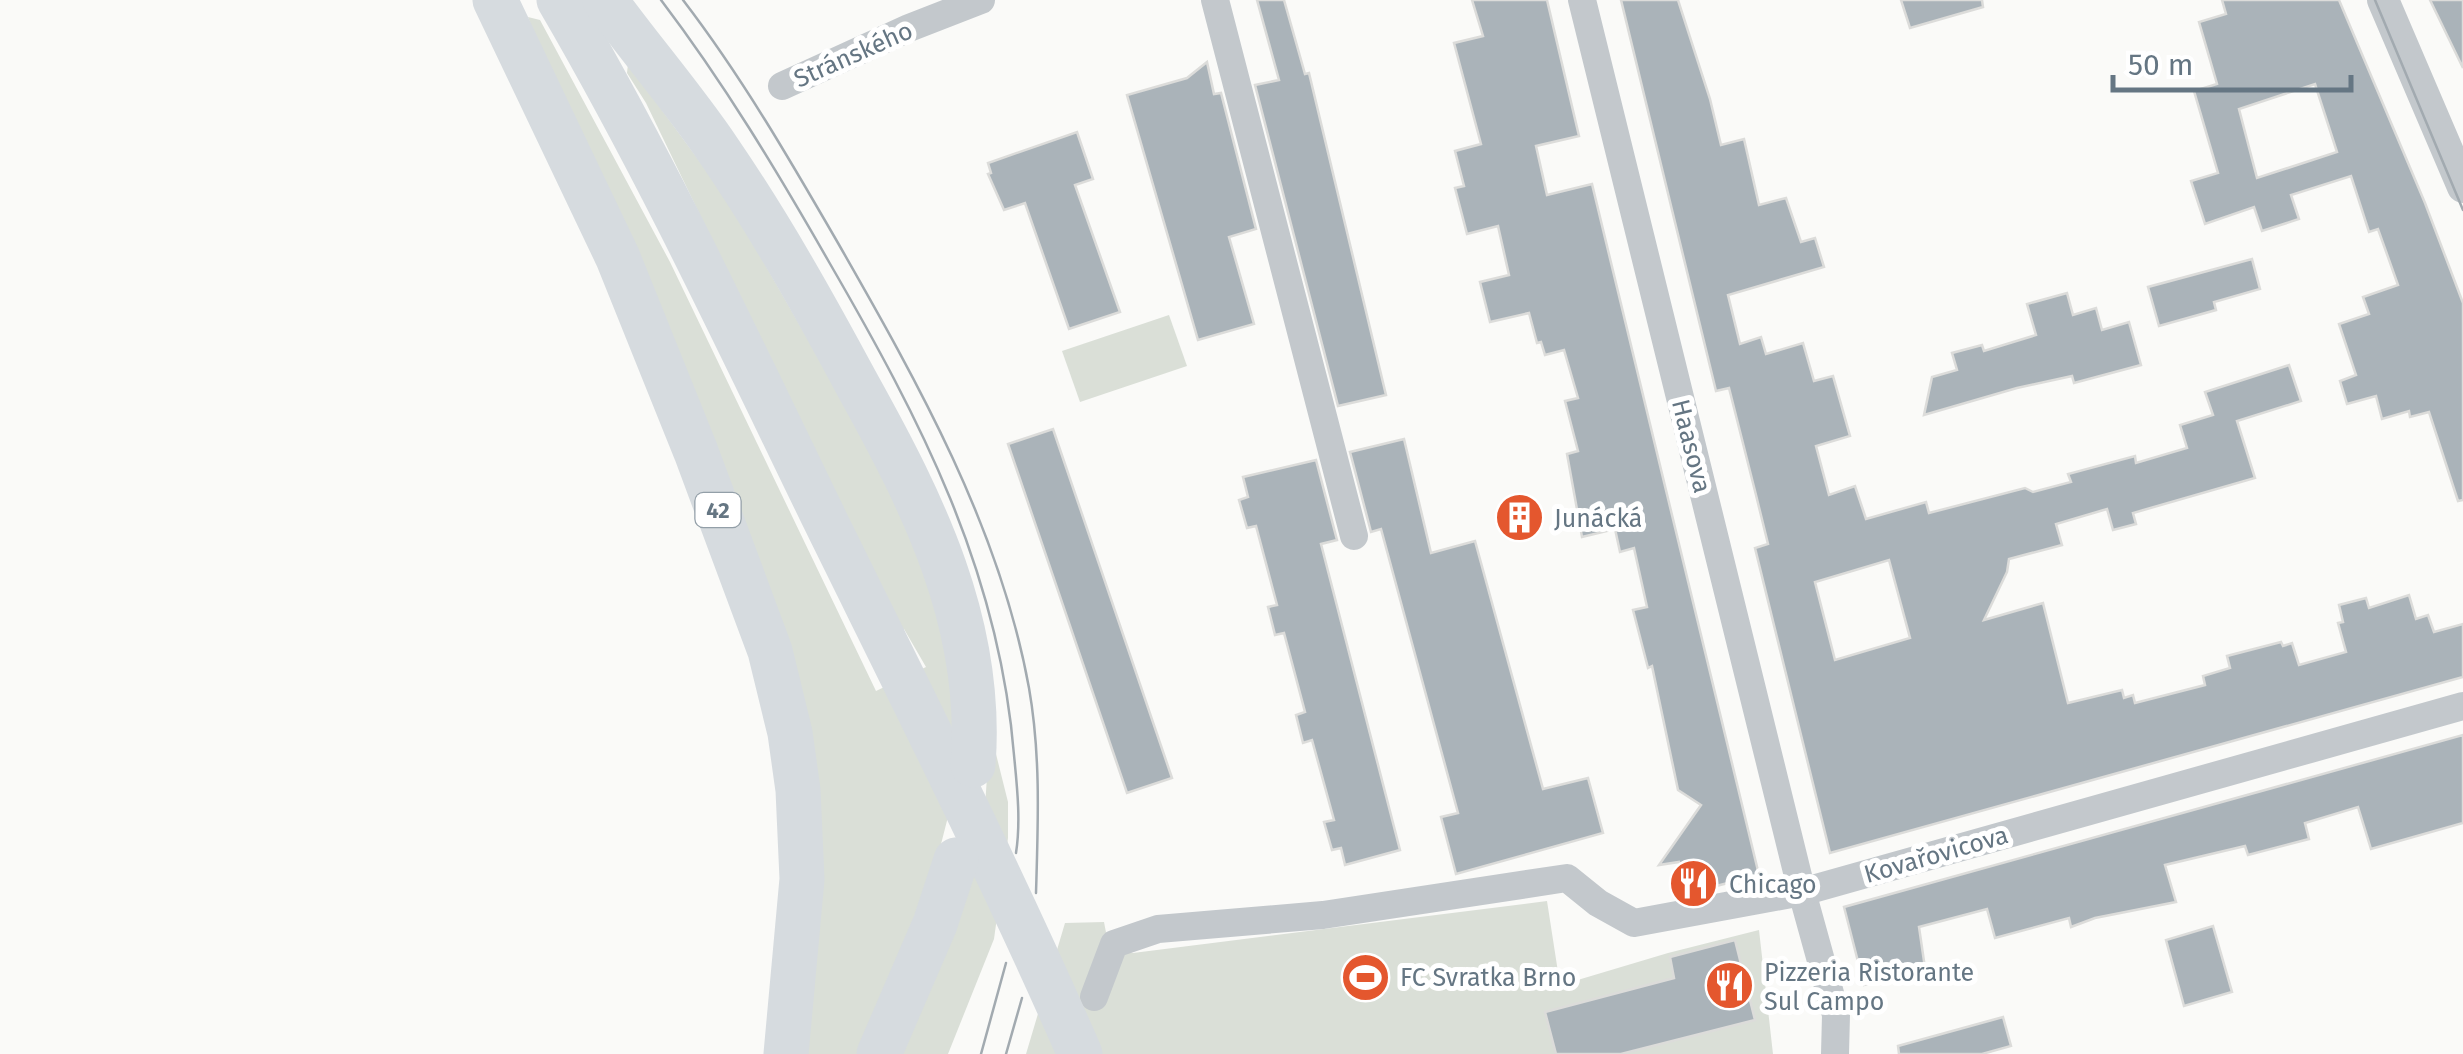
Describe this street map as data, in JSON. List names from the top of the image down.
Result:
{
  "streets": {
    "highway": ["42"],
    "street": ["Stránského", "Haasova", "Kovařovicova"]
  },
  "crossings": [
    ["Haasova", "Kovařovicova"]
  ],
  "places": {
    "building": ["Junácká"],
    "restaurant": ["Chicago", "Pizzeria Ristorante Sul Campo"],
    "sports": ["FC Svratka Brno"]
  },
  "scale_bar": "50 m"
}
